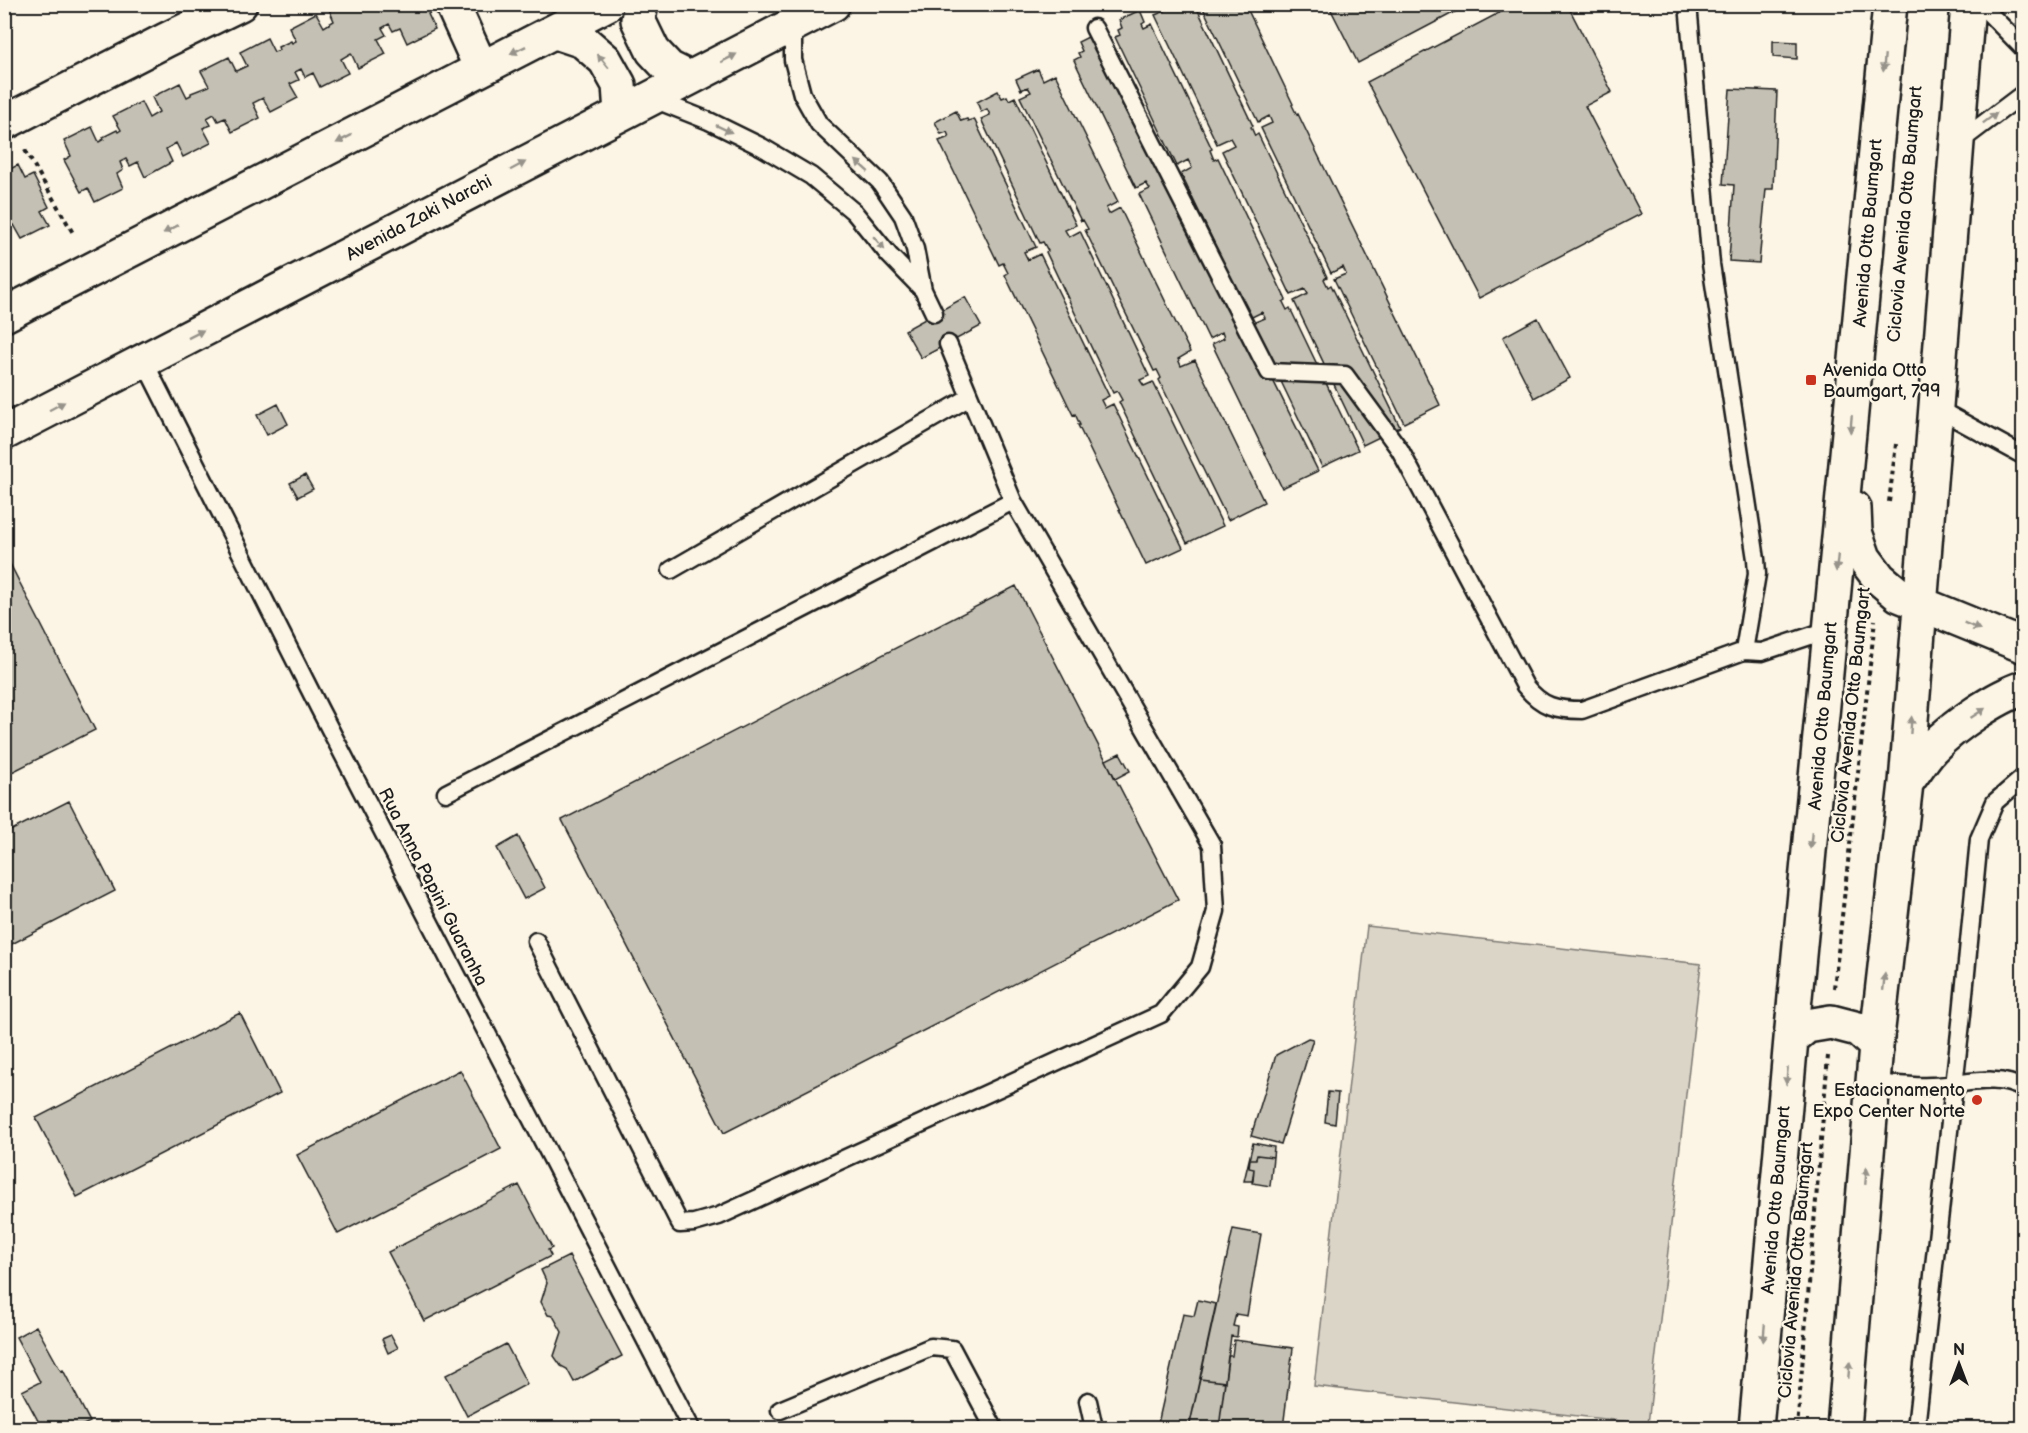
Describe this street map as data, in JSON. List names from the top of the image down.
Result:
{
  "streets": {
    "main road": ["Avenida Zaki Narchi", "Avenida Otto Baumgart"],
    "lane": ["Rua Anna Papini Guaranha"],
    "path": ["Ciclovia Avenida Otto Baumgart"]
  },
  "crossings": [
    ["Avenida Zaki Narchi", "Rua Anna Papini Guaranha"]
  ],
  "places": {
    "transit": ["Avenida Otto Baumgart, 799"],
    "other": ["Estacionamento Expo Center Norte"]
  },
  "north": "top"
}
